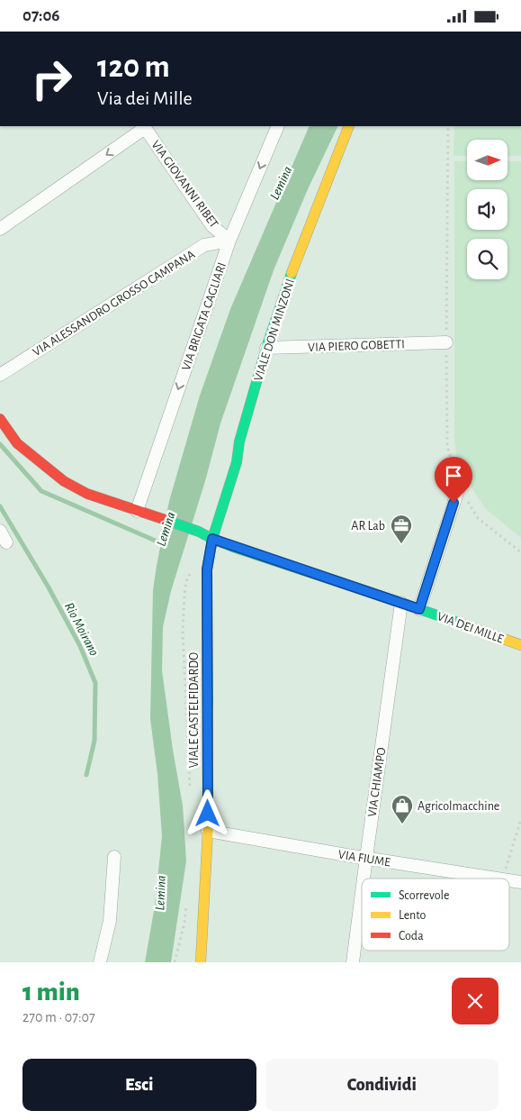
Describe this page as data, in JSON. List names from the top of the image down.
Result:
{
  "streets": {
    "street": [
      "VIA GIOVANNI RIBET",
      "VIA ALESSANDRO GROSSO CAMPANA",
      "VIA BRIGATA CAGLIARI",
      "VIALE DON MINZONI",
      "VIA PIERO GOBETTI",
      "VIA DEI MILLE",
      "VIALE CASTELFIDARDO",
      "VIA CHIAMPO",
      "VIA FIUME"
    ]
  },
  "crossings": [
    ["VIA GIOVANNI RIBET", "VIA ALESSANDRO GROSSO CAMPANA"],
    ["VIA GIOVANNI RIBET", "VIA BRIGATA CAGLIARI"],
    ["VIA ALESSANDRO GROSSO CAMPANA", "VIA BRIGATA CAGLIARI"],
    ["VIA BRIGATA CAGLIARI", "VIA DEI MILLE"],
    ["VIALE DON MINZONI", "VIA PIERO GOBETTI"],
    ["VIALE DON MINZONI", "VIA DEI MILLE"],
    ["VIALE DON MINZONI", "VIALE CASTELFIDARDO"],
    ["VIA DEI MILLE", "VIALE CASTELFIDARDO"],
    ["VIA DEI MILLE", "VIA CHIAMPO"],
    ["VIALE CASTELFIDARDO", "VIA FIUME"],
    ["VIA CHIAMPO", "VIA FIUME"]
  ],
  "one_way": ["VIA BRIGATA CAGLIARI"],
  "water": ["Lemina", "Rio Moirano"],
  "places": {
    "office": ["AR Lab"],
    "shop": ["Agricolmacchine"]
  },
  "legend": ["Scorrevole", "Lento", "Coda"],
  "north": "right",
  "page": {
    "status": "07:06",
    "turn": ["120 m", "Via dei Mille"],
    "heading": ["1 min", "270 m · 07:07"],
    "buttons": ["Esci", "Condividi"]
  }
}
